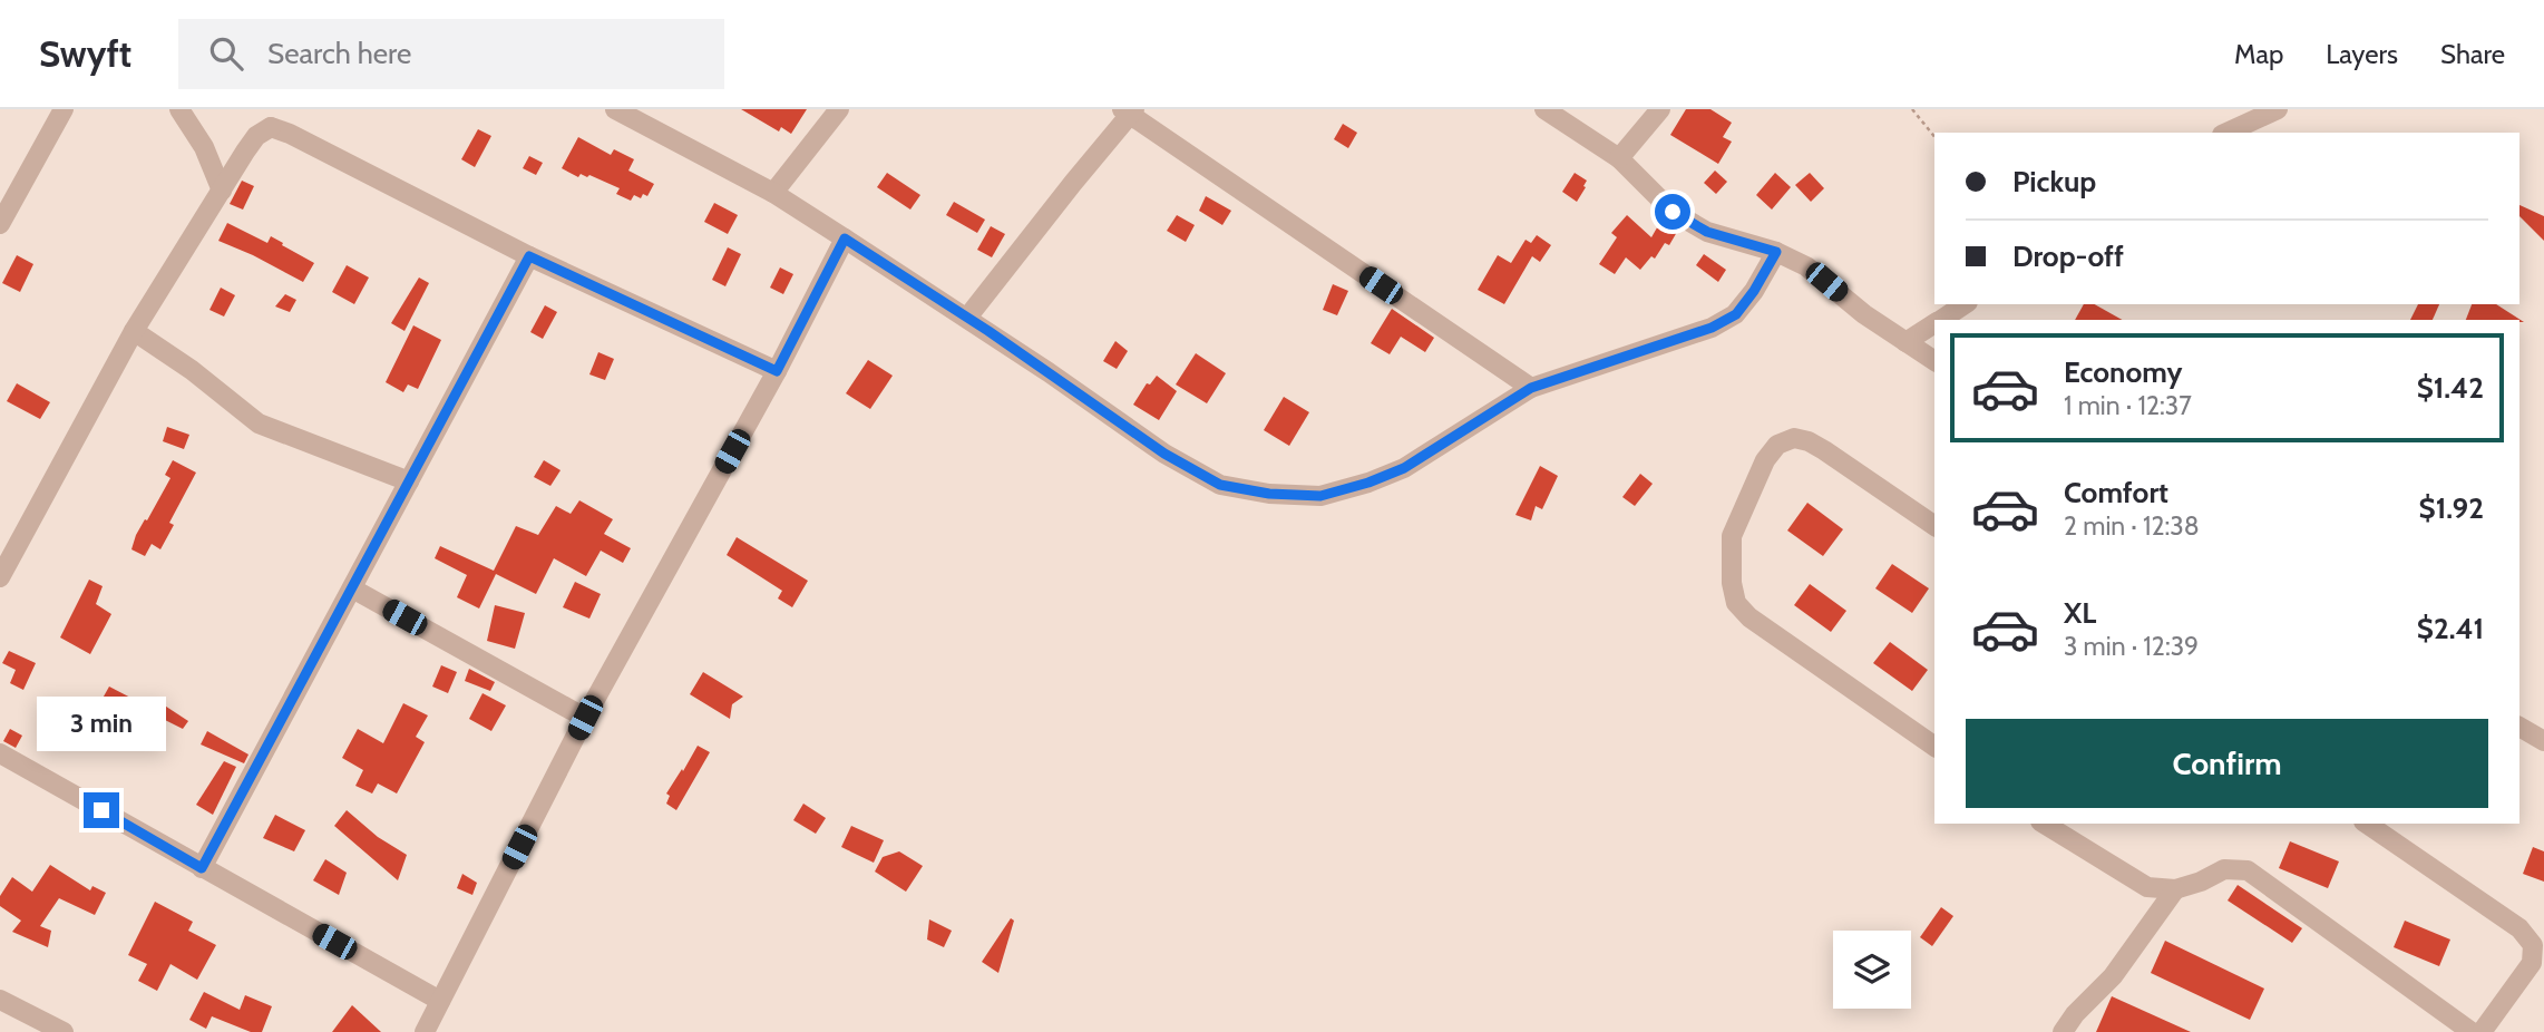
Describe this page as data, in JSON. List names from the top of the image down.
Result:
{
  "page": {
    "header": "Swyft",
    "search": "Search here",
    "nav": ["Map", "Layers", "Share"],
    "banner": ["Pickup", "Drop-off"],
    "list": [
      {
        "name": "Economy",
        "note": "1 min · 12:37",
        "value": "$1.42"
      },
      {
        "name": "Comfort",
        "note": "2 min · 12:38",
        "value": "$1.92"
      },
      {
        "name": "XL",
        "note": "3 min · 12:39",
        "value": "$2.41"
      }
    ],
    "bubble": "3 min",
    "buttons": "Confirm"
  }
}
